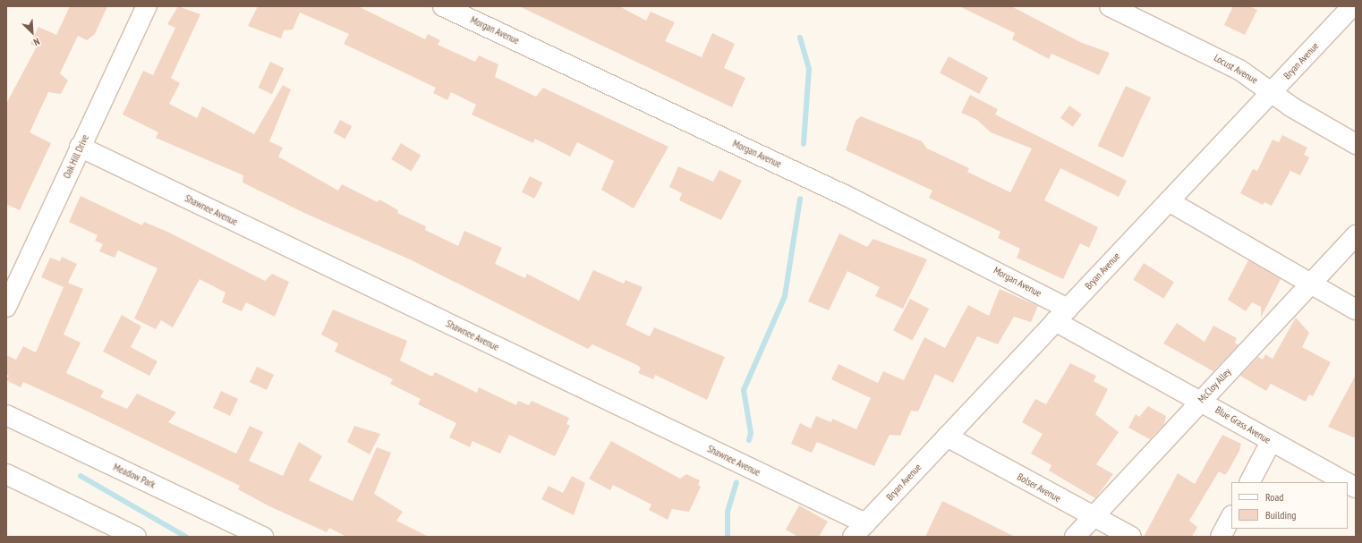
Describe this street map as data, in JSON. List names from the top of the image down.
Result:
{
  "streets": {
    "street": [
      "Morgan Avenue",
      "Bryan Avenue",
      "Locust Avenue",
      "Oak Hill Drive",
      "Shawnee Avenue",
      "McCloy Alley",
      "Blue Grass Avenue",
      "Meadow Park",
      "Bolser Avenue"
    ]
  },
  "crossings": [
    ["Morgan Avenue", "Bryan Avenue"],
    ["Morgan Avenue", "Blue Grass Avenue"],
    ["Bryan Avenue", "Locust Avenue"],
    ["Bryan Avenue", "Shawnee Avenue"],
    ["Bryan Avenue", "Blue Grass Avenue"],
    ["Bryan Avenue", "Bolser Avenue"],
    ["Oak Hill Drive", "Shawnee Avenue"],
    ["McCloy Alley", "Blue Grass Avenue"],
    ["McCloy Alley", "Bolser Avenue"]
  ],
  "legend": ["Road", "Building"],
  "north": "bottom right"
}
